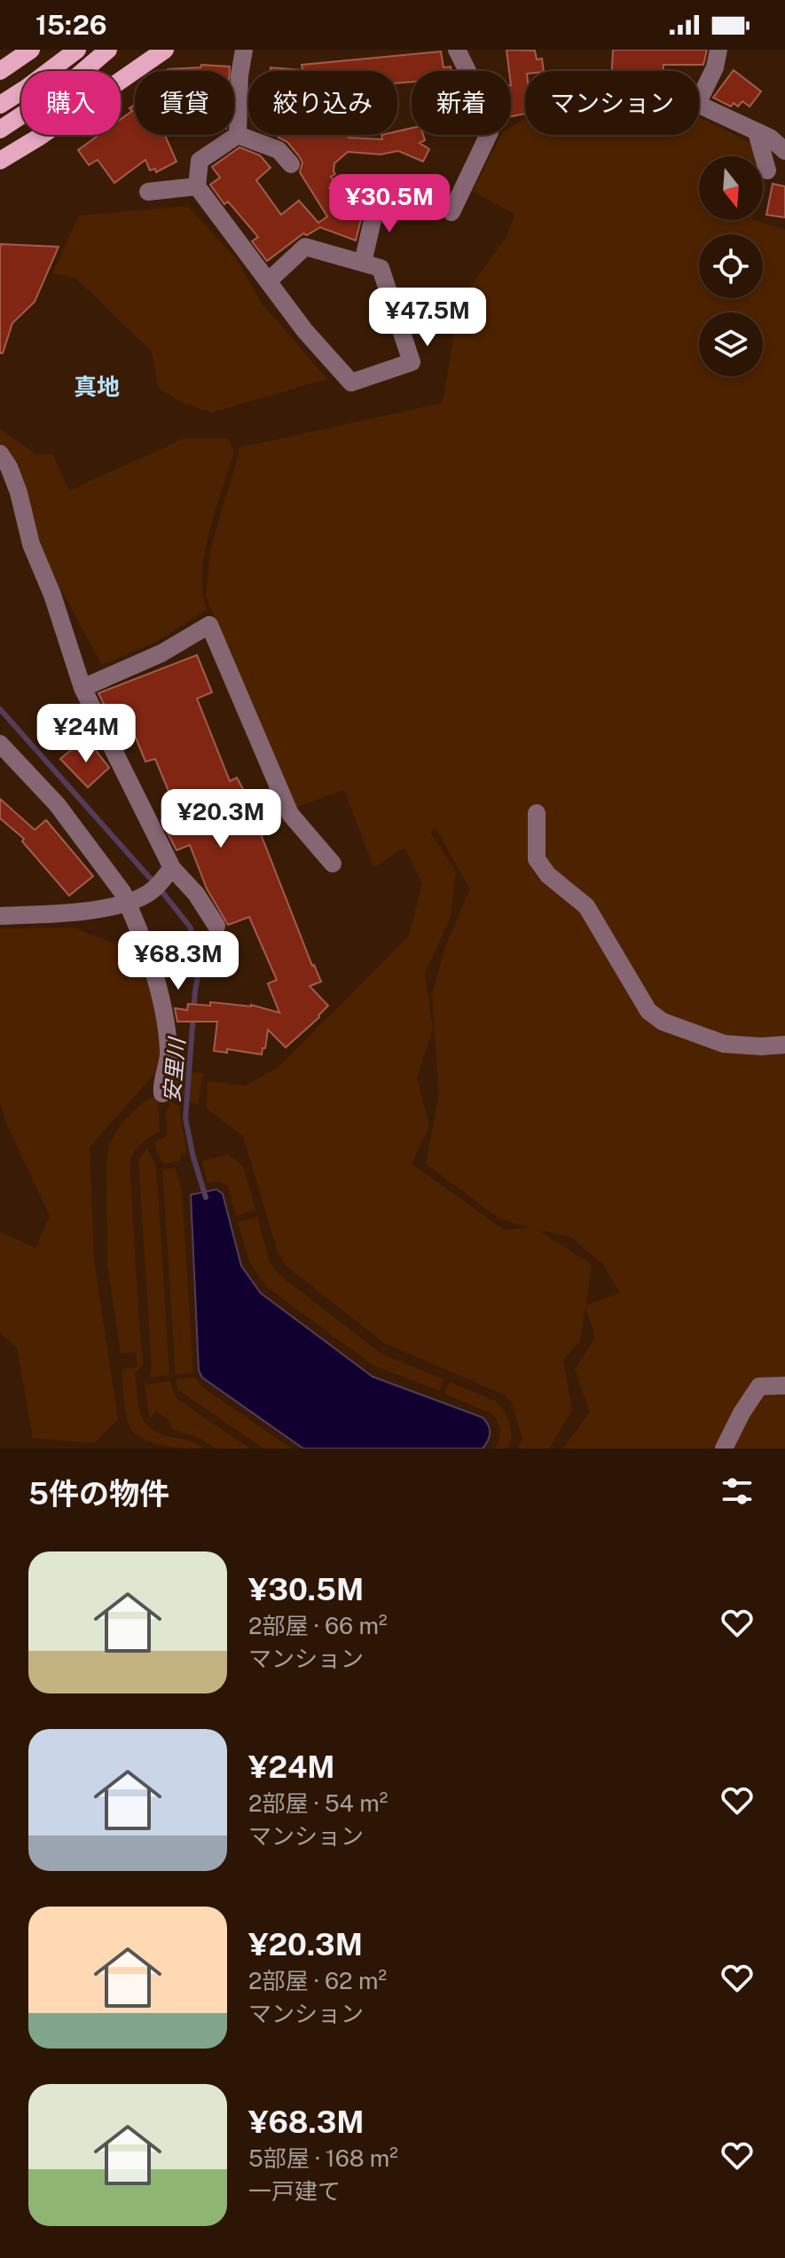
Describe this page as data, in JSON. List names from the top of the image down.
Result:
{
  "districts": ["真地"],
  "water": ["安里川"],
  "north": "bottom",
  "page": {
    "status": "15:26",
    "chip": [
      "購入",
      "賃貸",
      "絞り込み",
      "新着",
      "マンション"
    ],
    "price": [
      "¥30.5M",
      "¥47.5M",
      "¥24M",
      "¥20.3M",
      "¥68.3M"
    ],
    "heading": "5件の物件",
    "list": [
      {
        "name": "¥30.5M",
        "note": "2部屋 · 66 m² · マンション"
      },
      {
        "name": "¥24M",
        "note": "2部屋 · 54 m² · マンション"
      },
      {
        "name": "¥20.3M",
        "note": "2部屋 · 62 m² · マンション"
      },
      {
        "name": "¥68.3M",
        "note": "5部屋 · 168 m² · 一戸建て"
      }
    ]
  }
}
